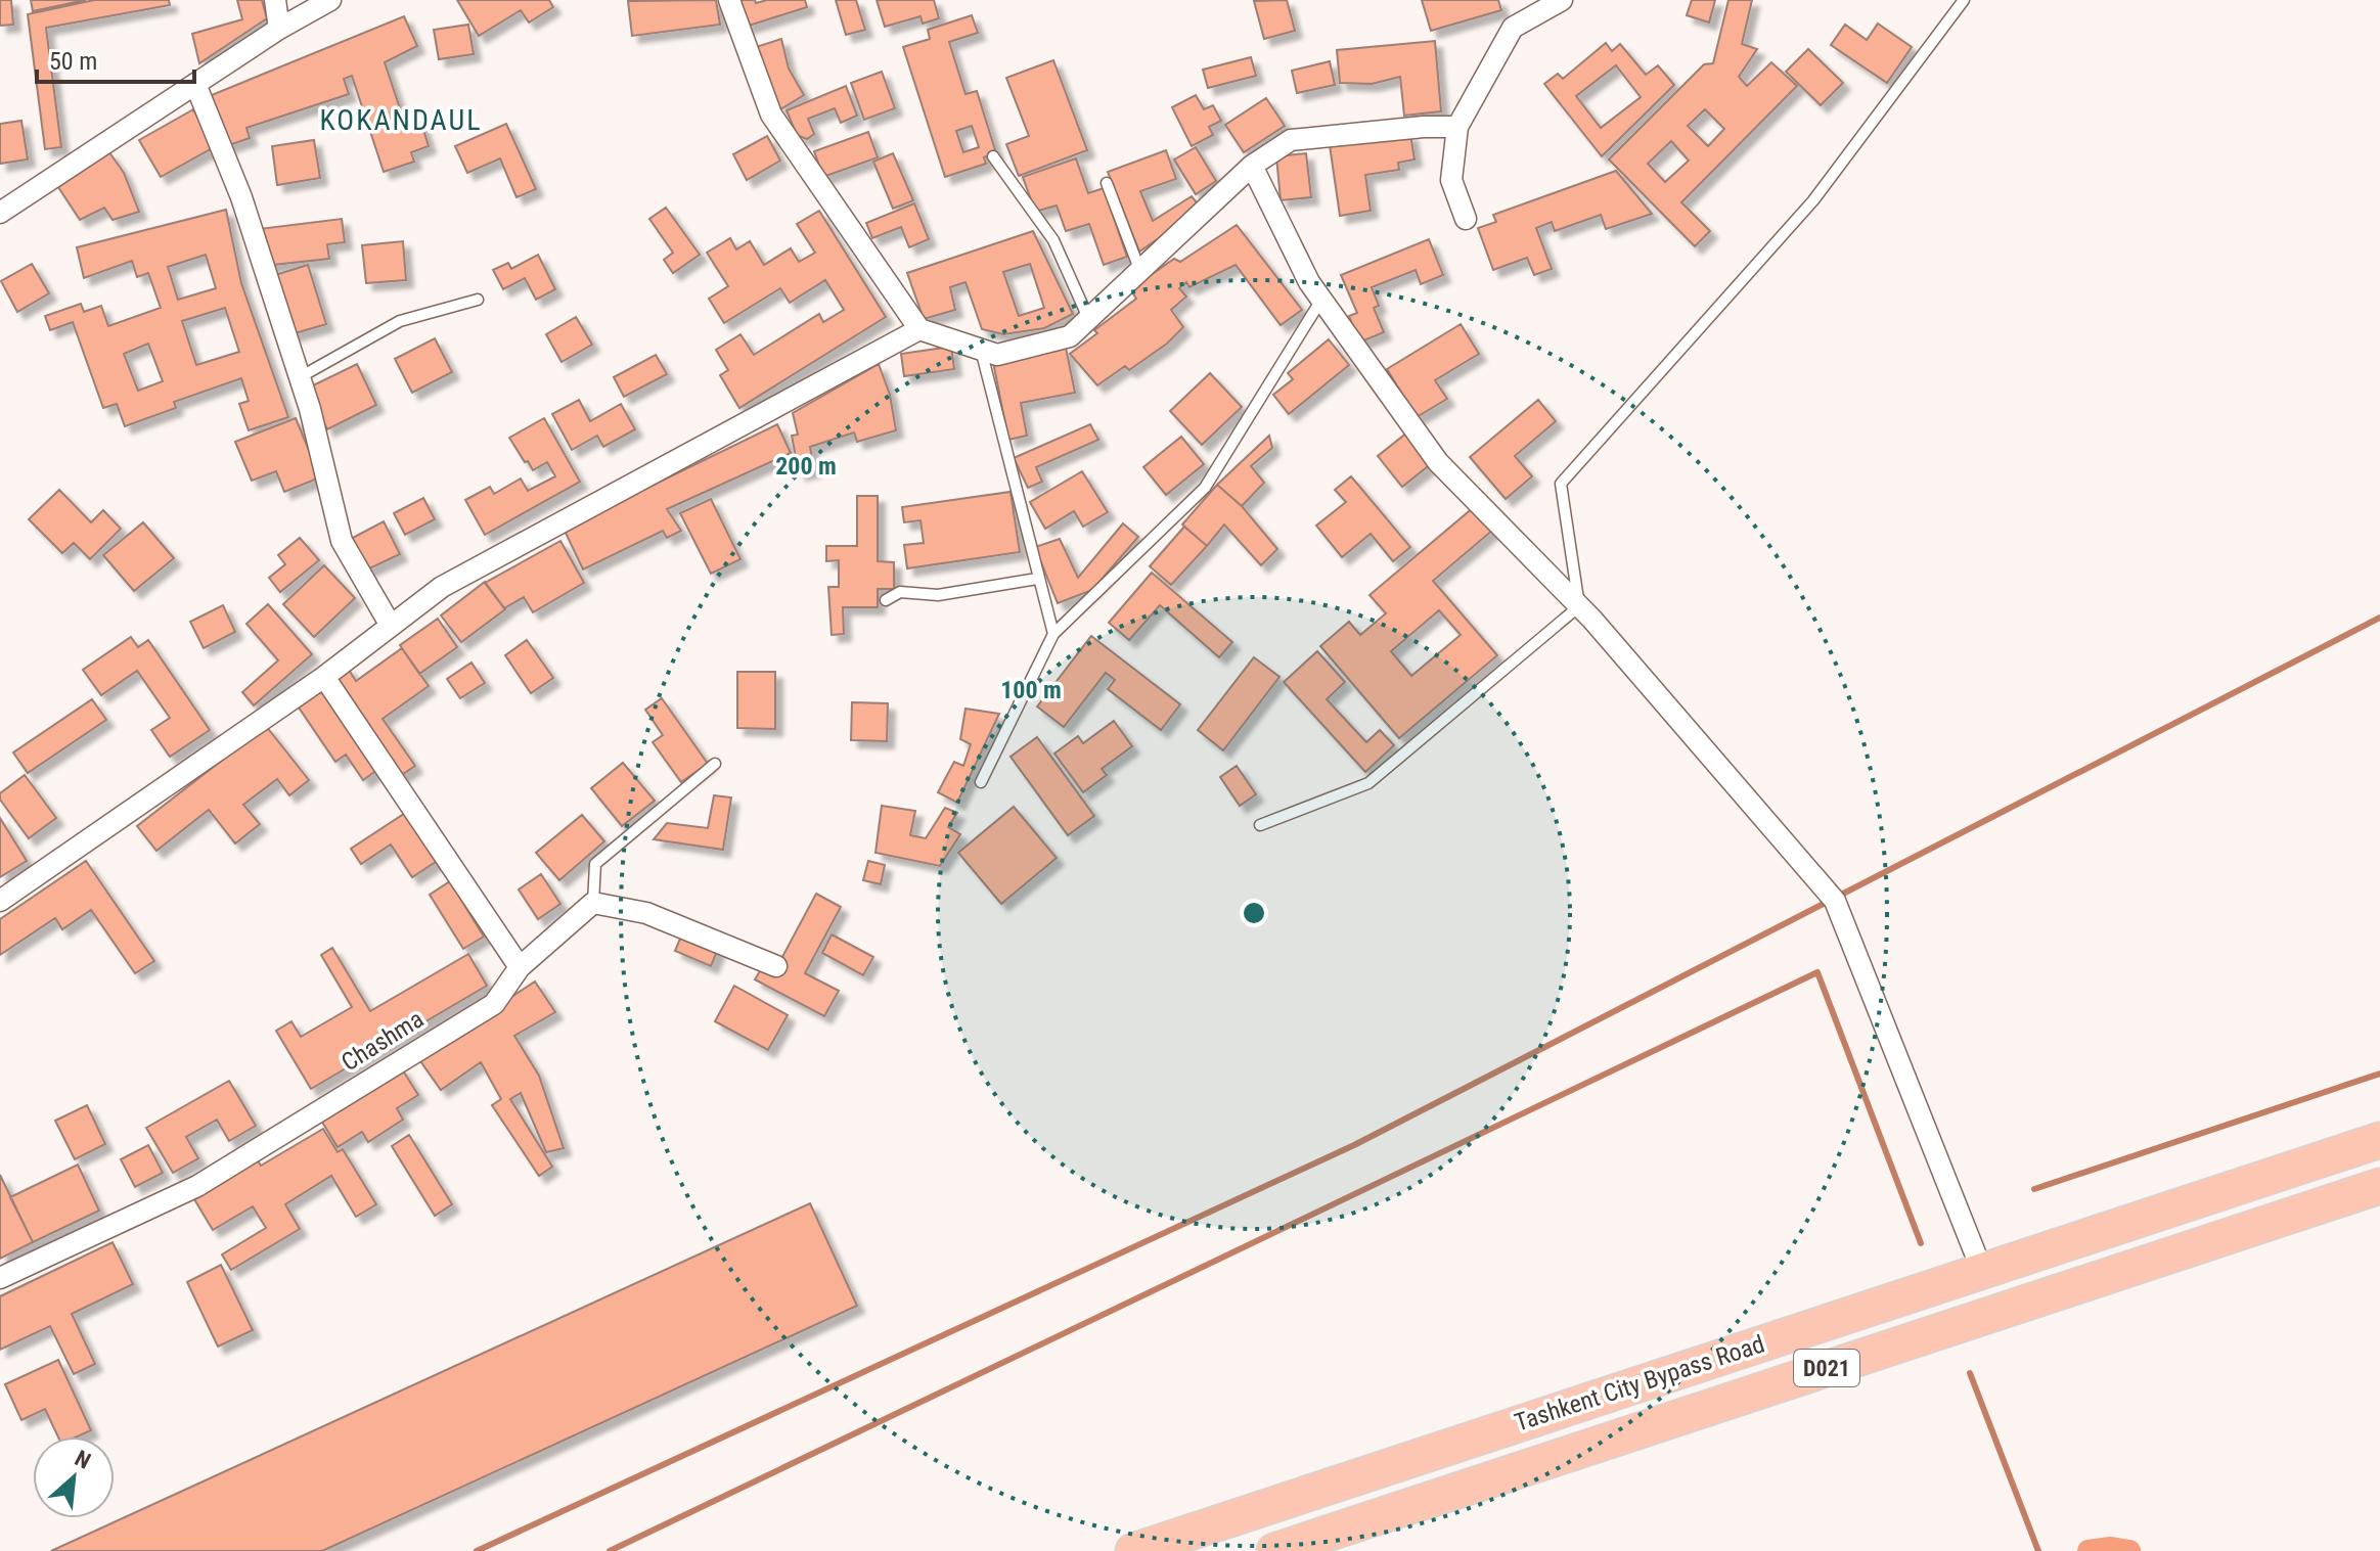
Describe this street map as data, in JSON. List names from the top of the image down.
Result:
{
  "streets": {
    "highway": ["D021", "Tashkent City Bypass Road"],
    "street": ["Chashma"]
  },
  "districts": ["KOKANDAUL"],
  "scale_bar": "50 m",
  "north": "top right",
  "rings": ["200 m", "100 m"]
}
